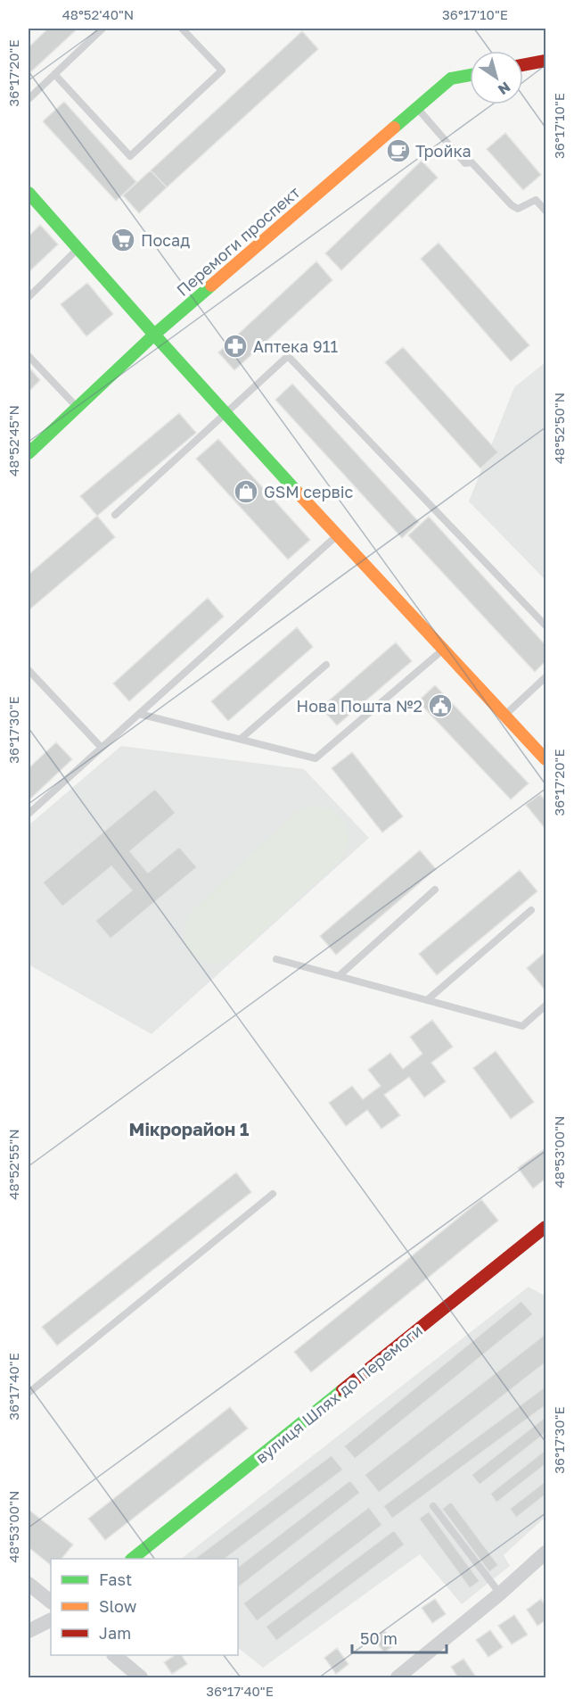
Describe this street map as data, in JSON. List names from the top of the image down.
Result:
{
  "streets": {
    "street": ["Перемоги проспект", "вулиця Шлях до Перемоги"]
  },
  "districts": ["Мікрорайон 1"],
  "places": {
    "cafe": ["Тройка"],
    "supermarket": ["Посад"],
    "pharmacy": ["Аптека 911"],
    "shop": ["GSM сервіс"],
    "public building": ["Нова Пошта №2"]
  },
  "legend": ["Fast", "Slow", "Jam"],
  "scale_bar": "50 m",
  "north": "bottom right",
  "coordinates": [
    "48°52'40\"N",
    "36°17'10\"E",
    "36°17'20\"E",
    "48°52'50\"N",
    "48°52'45\"N",
    "36°17'30\"E",
    "48°53'00\"N",
    "48°52'55\"N",
    "36°17'40\"E"
  ]
}
